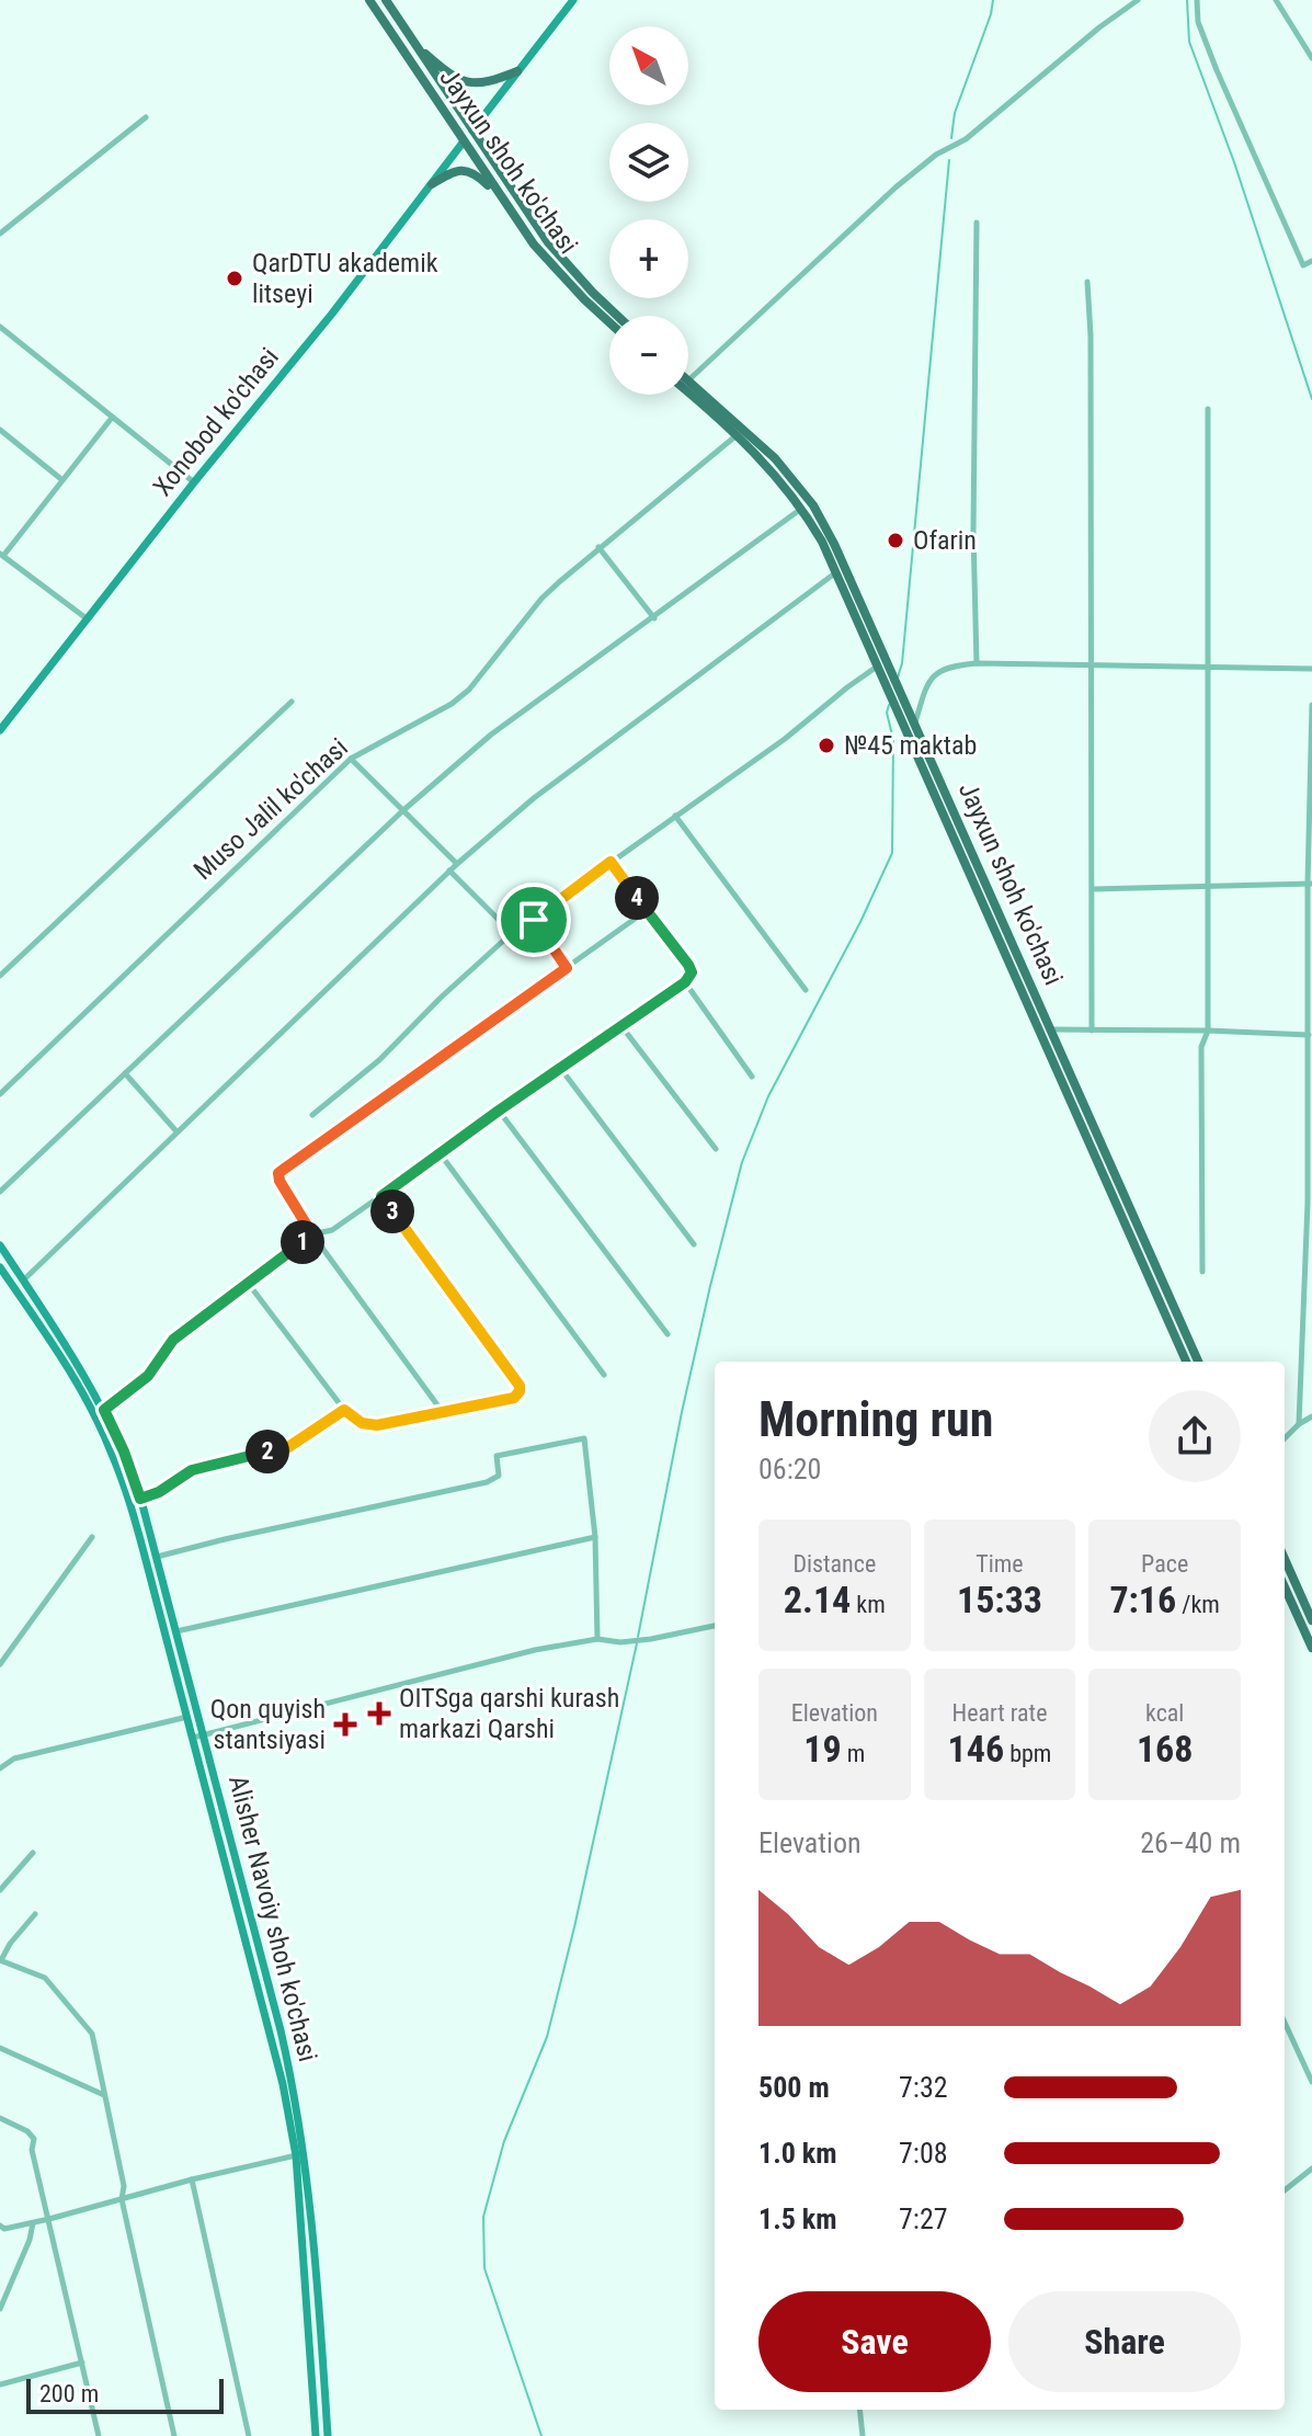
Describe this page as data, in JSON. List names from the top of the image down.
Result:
{
  "streets": {
    "highway": ["Jayxun shoh ko'chasi"],
    "main road": ["Xonobod ko'chasi", "Alisher Navoiy shoh ko'chasi"],
    "street": ["Muso Jalil ko'chasi"]
  },
  "crossings": [
    ["Jayxun shoh ko'chasi", "Xonobod ko'chasi"],
    ["Jayxun shoh ko'chasi", "Muso Jalil ko'chasi"]
  ],
  "places": {
    "other": ["QarDTU akademik litseyi", "Ofarin", "№45 maktab"],
    "health": ["OITSga qarshi kurash markazi Qarshi", "Qon quyish stantsiyasi"]
  },
  "scale_bar": "200 m",
  "north": "top left",
  "page": {
    "map_buttons": ["+", "−"],
    "pins": [
      "4",
      "3",
      "1",
      "2"
    ],
    "heading": ["Morning run", "06:20"],
    "stats": [
      ["Distance", "2.14 km"],
      ["Time", "15:33"],
      ["Pace", "7:16 /km"],
      ["Elevation", "19 m"],
      ["Heart rate", "146 bpm"],
      ["kcal", "168"]
    ],
    "chart": ["Elevation", "26–40 m"],
    "list": [
      {
        "name": "500 m",
        "note": "7:32"
      },
      {
        "name": "1.0 km",
        "note": "7:08"
      },
      {
        "name": "1.5 km",
        "note": "7:27"
      }
    ],
    "buttons": ["Save", "Share"],
    "scale": "200 m"
  }
}
